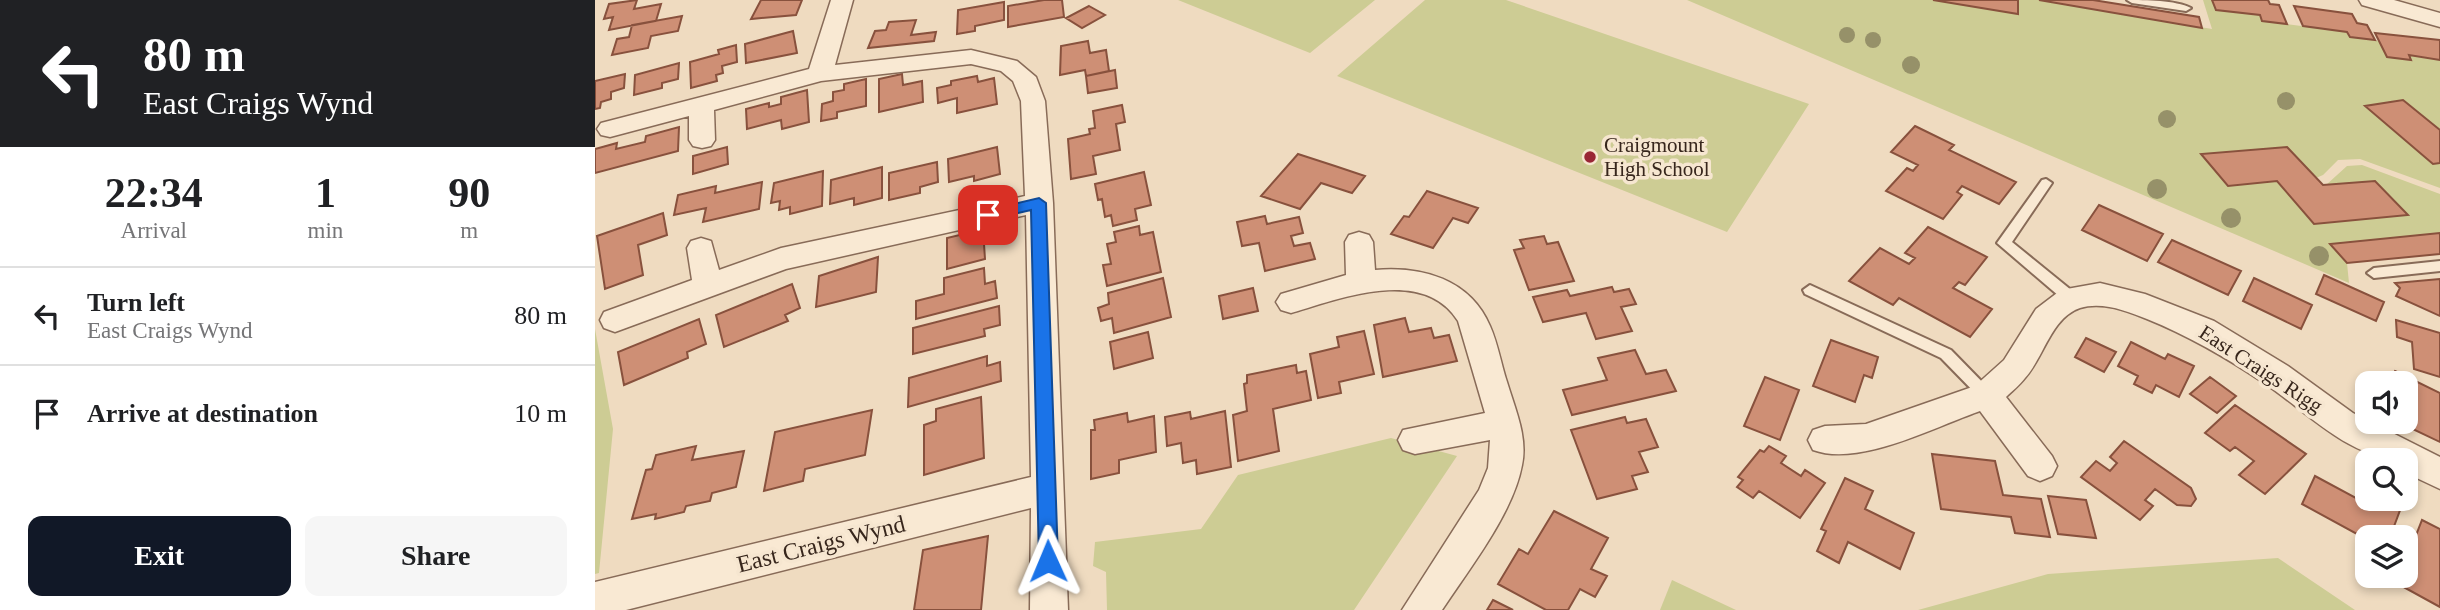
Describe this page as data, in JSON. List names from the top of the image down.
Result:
{
  "streets": {
    "street": ["East Craigs Rigg", "East Craigs Wynd"]
  },
  "places": ["Craigmount High School"],
  "page": {
    "turn": ["80 m", "East Craigs Wynd"],
    "eta": [
      "22:34",
      "Arrival",
      "1",
      "min",
      "90",
      "m"
    ],
    "list": [
      {
        "name": "Turn left",
        "note": "East Craigs Wynd",
        "value": "80 m"
      },
      {
        "name": "Arrive at destination",
        "value": "10 m"
      }
    ],
    "buttons": ["Exit", "Share"]
  }
}
